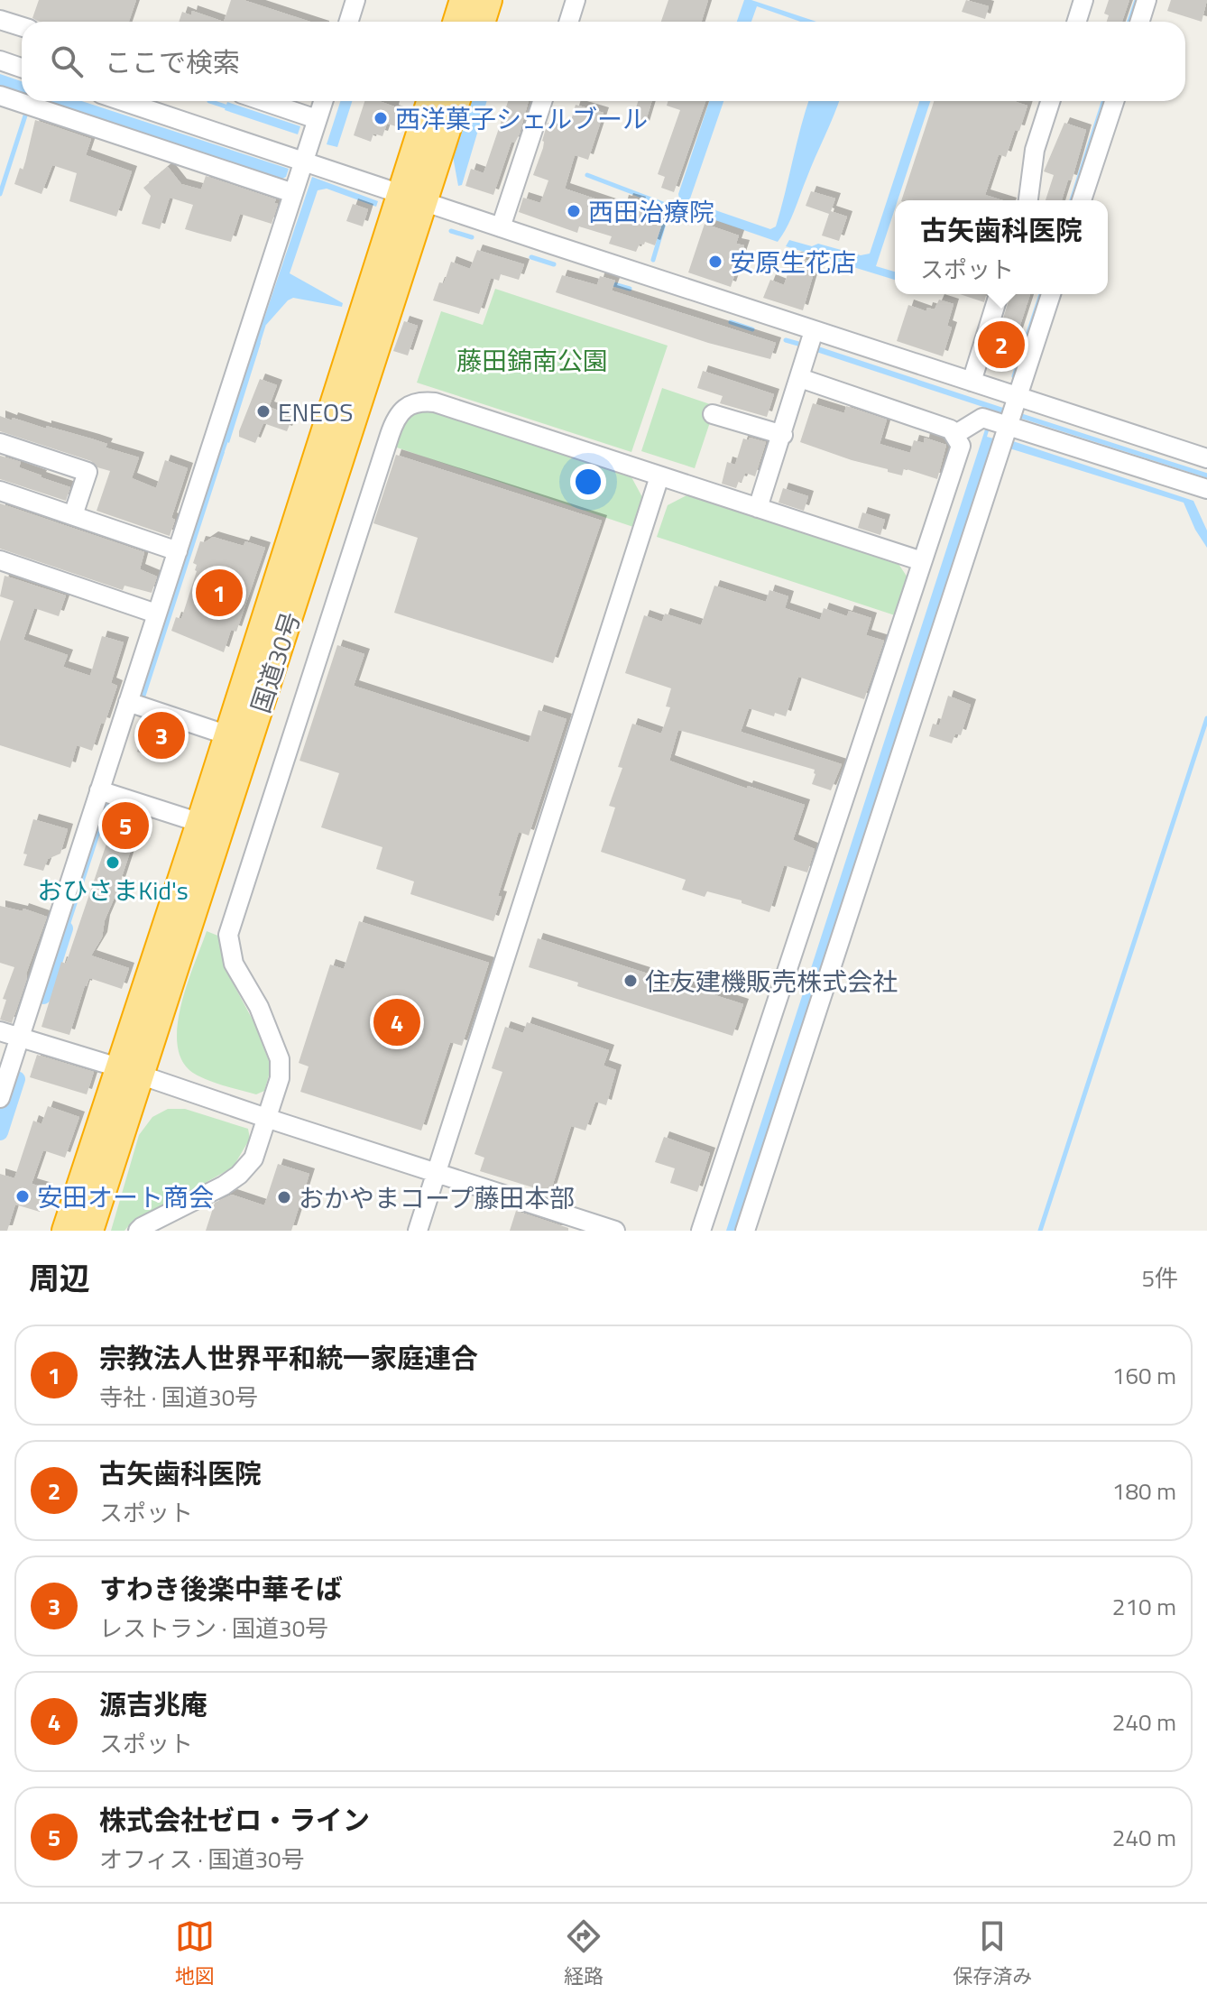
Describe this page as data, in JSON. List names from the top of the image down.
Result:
{
  "streets": {
    "highway": ["国道30号"]
  },
  "parks": ["藤田錦南公園"],
  "places": [
    "西洋菓子シェルブール",
    "西田治療院",
    "安原生花店",
    "ENEOS",
    "おひさまKid's",
    "住友建機販売株式会社",
    "安田オート商会",
    "おかやまコープ藤田本部"
  ],
  "page": {
    "search": "ここで検索",
    "popup": ["古矢歯科医院", "スポット"],
    "pins": [
      "2",
      "1",
      "3",
      "5",
      "4"
    ],
    "heading": ["周辺", "5件"],
    "list": [
      {
        "mark": "1",
        "name": "宗教法人世界平和統一家庭連合",
        "note": "寺社 · 国道30号",
        "value": "160 m"
      },
      {
        "mark": "2",
        "name": "古矢歯科医院",
        "note": "スポット",
        "value": "180 m"
      },
      {
        "mark": "3",
        "name": "すわき後楽中華そば",
        "note": "レストラン · 国道30号",
        "value": "210 m"
      },
      {
        "mark": "4",
        "name": "源吉兆庵",
        "note": "スポット",
        "value": "240 m"
      },
      {
        "mark": "5",
        "name": "株式会社ゼロ・ライン",
        "note": "オフィス · 国道30号",
        "value": "240 m"
      }
    ],
    "nav": ["地図", "経路", "保存済み"]
  }
}
